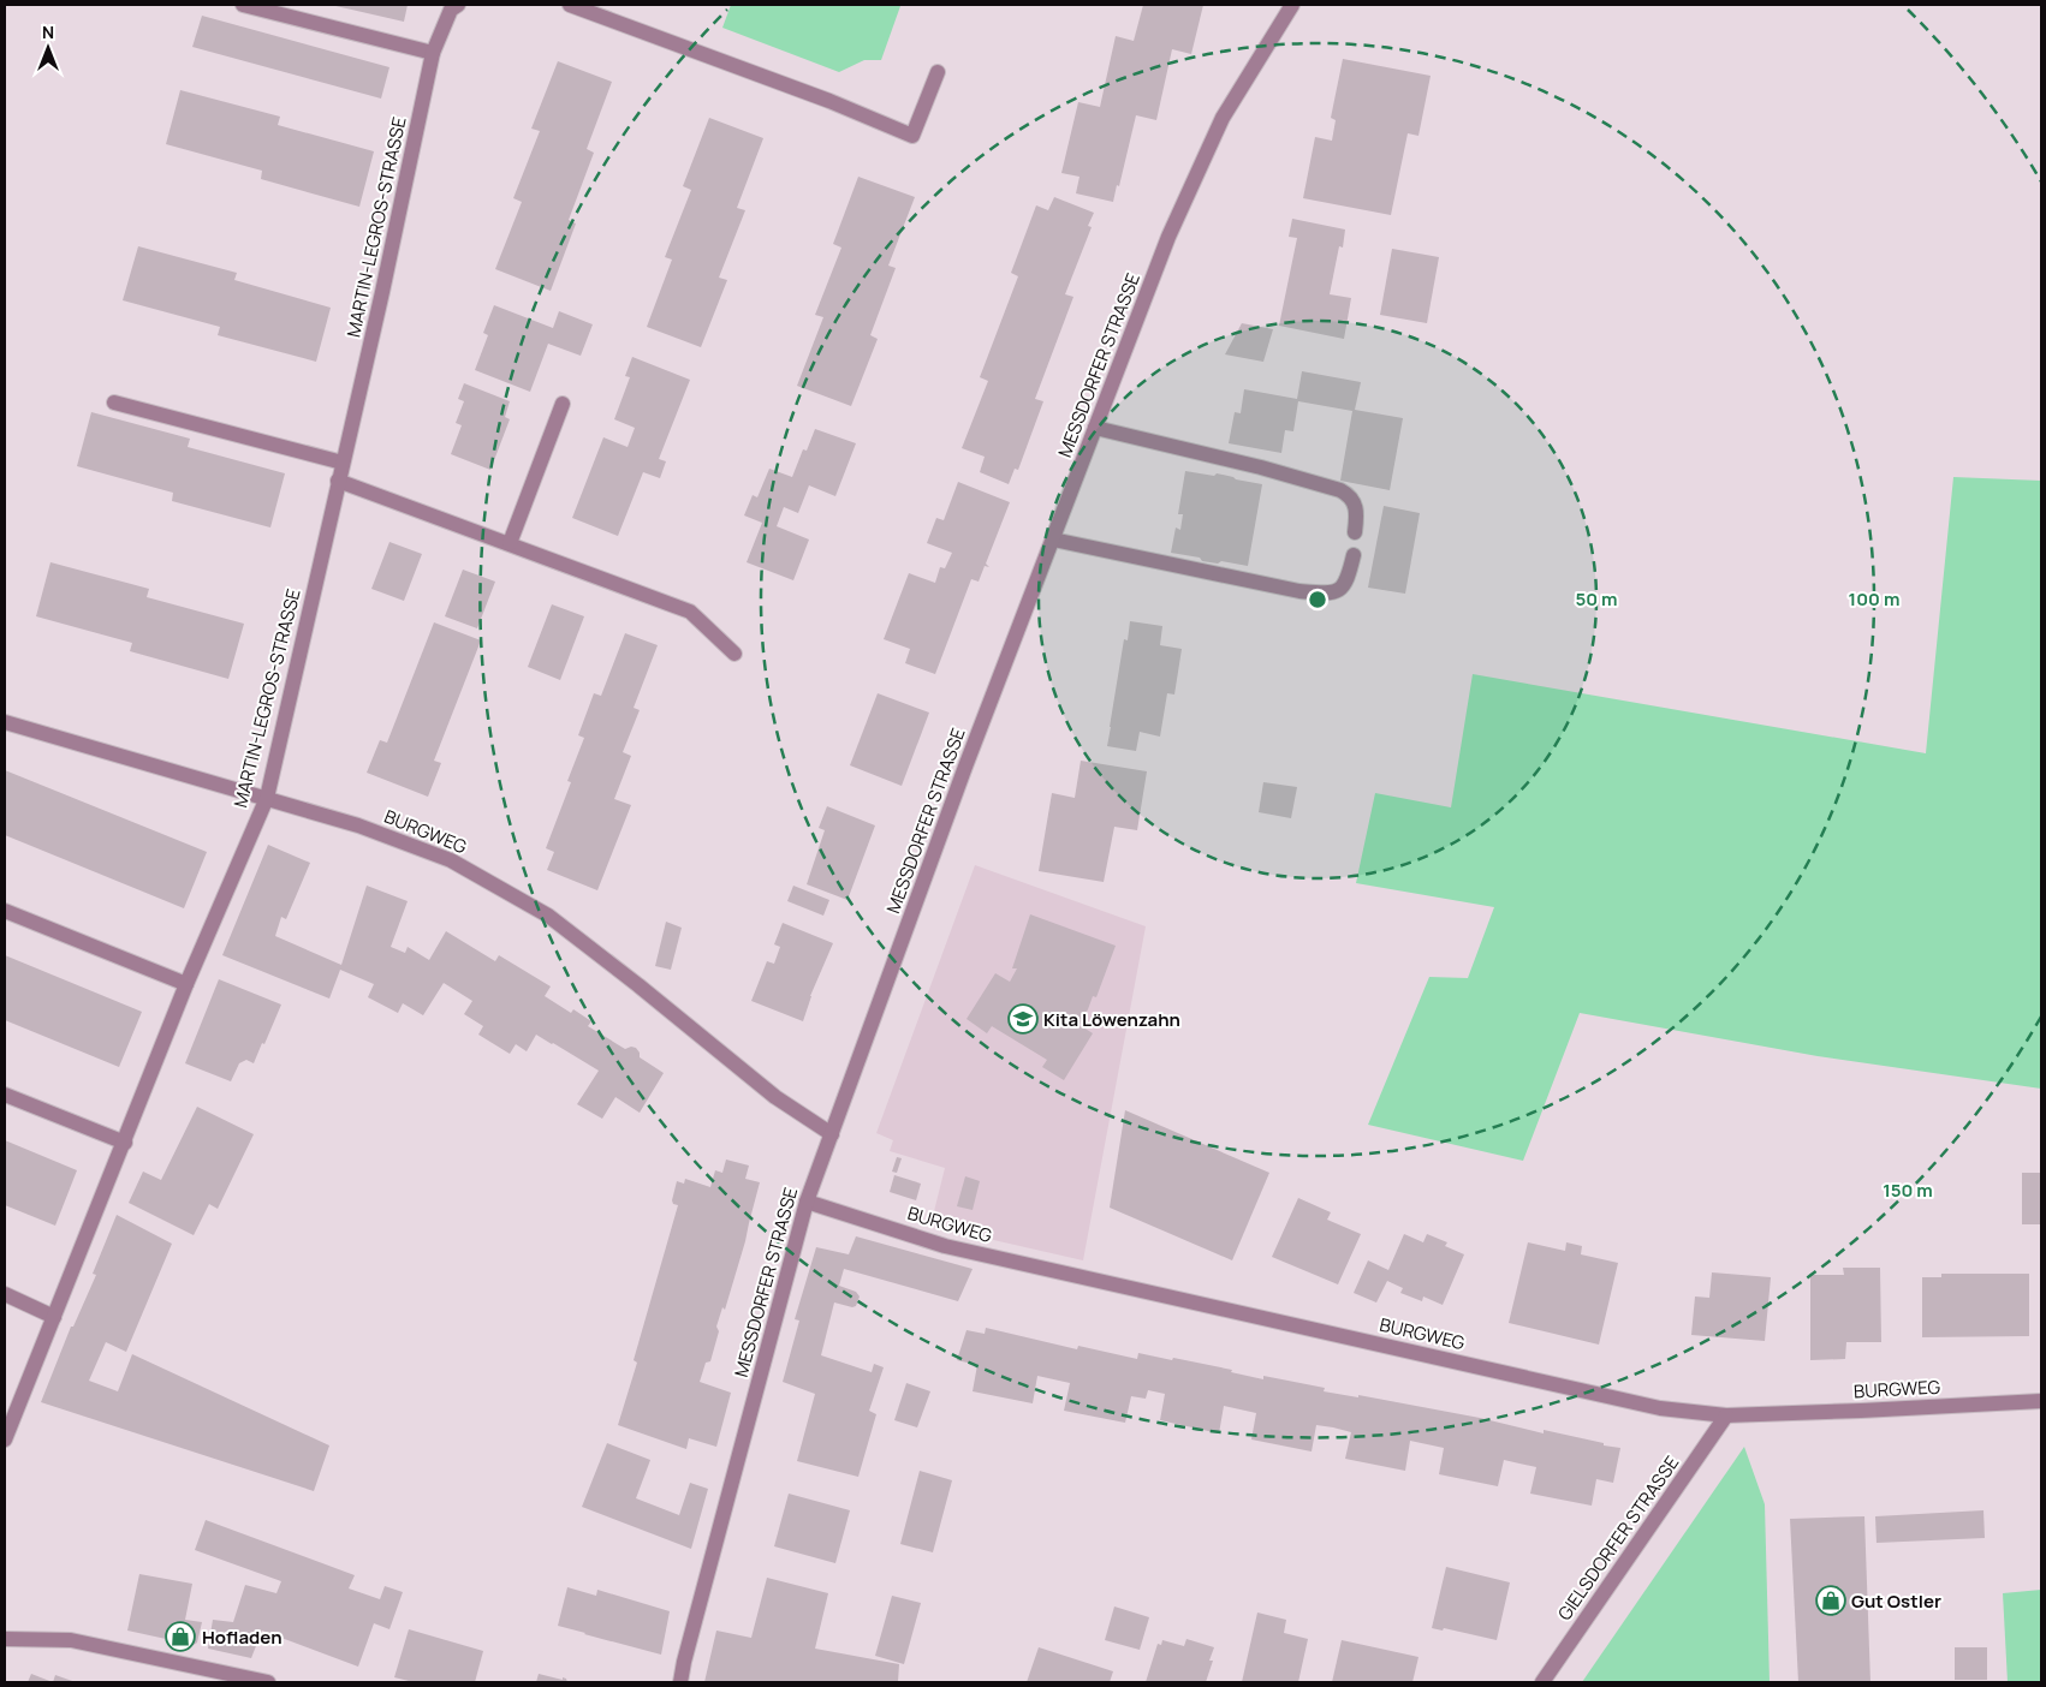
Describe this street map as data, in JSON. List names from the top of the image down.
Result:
{
  "streets": {
    "street": [
      "MARTIN-LEGROS-STRASSE",
      "MESSDORFER STRASSE",
      "BURGWEG",
      "GIELSDORFER STRASSE"
    ]
  },
  "crossings": [
    ["MARTIN-LEGROS-STRASSE", "BURGWEG"],
    ["MESSDORFER STRASSE", "BURGWEG"],
    ["BURGWEG", "GIELSDORFER STRASSE"]
  ],
  "places": {
    "school or university": ["Kita Löwenzahn"],
    "shop": ["Gut Ostler", "Hofladen"]
  },
  "north": "top",
  "rings": ["50 m", "100 m", "150 m"]
}
